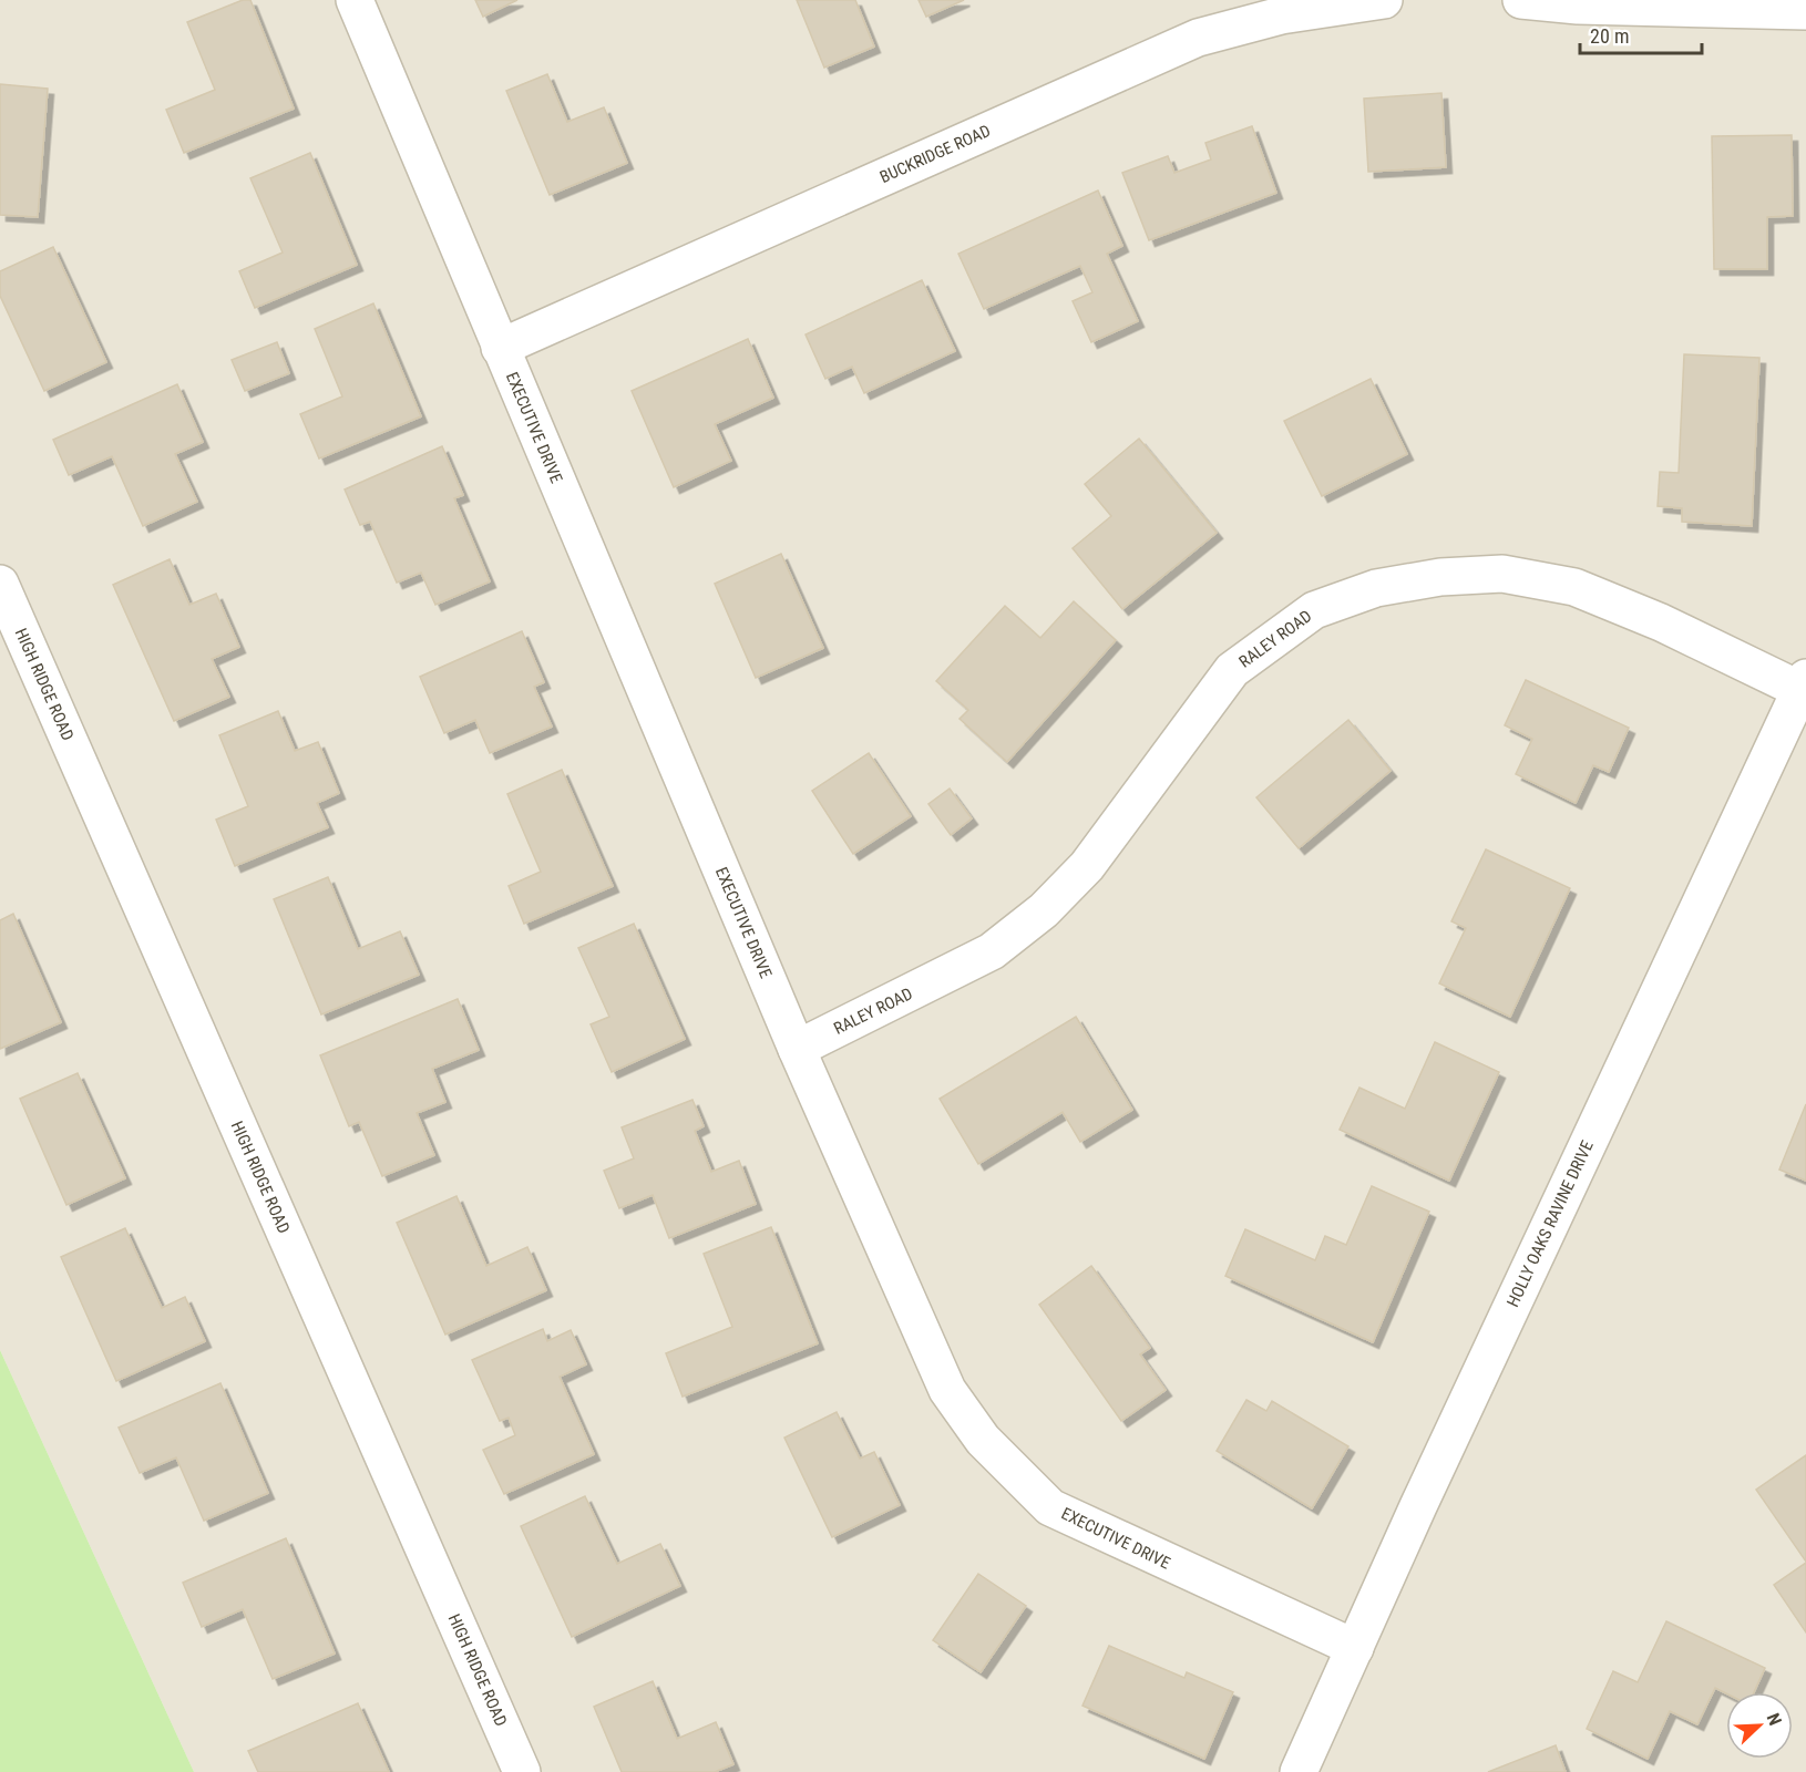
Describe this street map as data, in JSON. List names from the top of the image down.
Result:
{
  "streets": {
    "street": [
      "BUCKRIDGE ROAD",
      "EXECUTIVE DRIVE",
      "RALEY ROAD",
      "HIGH RIDGE ROAD",
      "HOLLY OAKS RAVINE DRIVE"
    ]
  },
  "crossings": [
    ["BUCKRIDGE ROAD", "EXECUTIVE DRIVE"],
    ["EXECUTIVE DRIVE", "RALEY ROAD"],
    ["EXECUTIVE DRIVE", "HOLLY OAKS RAVINE DRIVE"],
    ["RALEY ROAD", "HOLLY OAKS RAVINE DRIVE"]
  ],
  "scale_bar": "20 m",
  "north": "top right"
}
